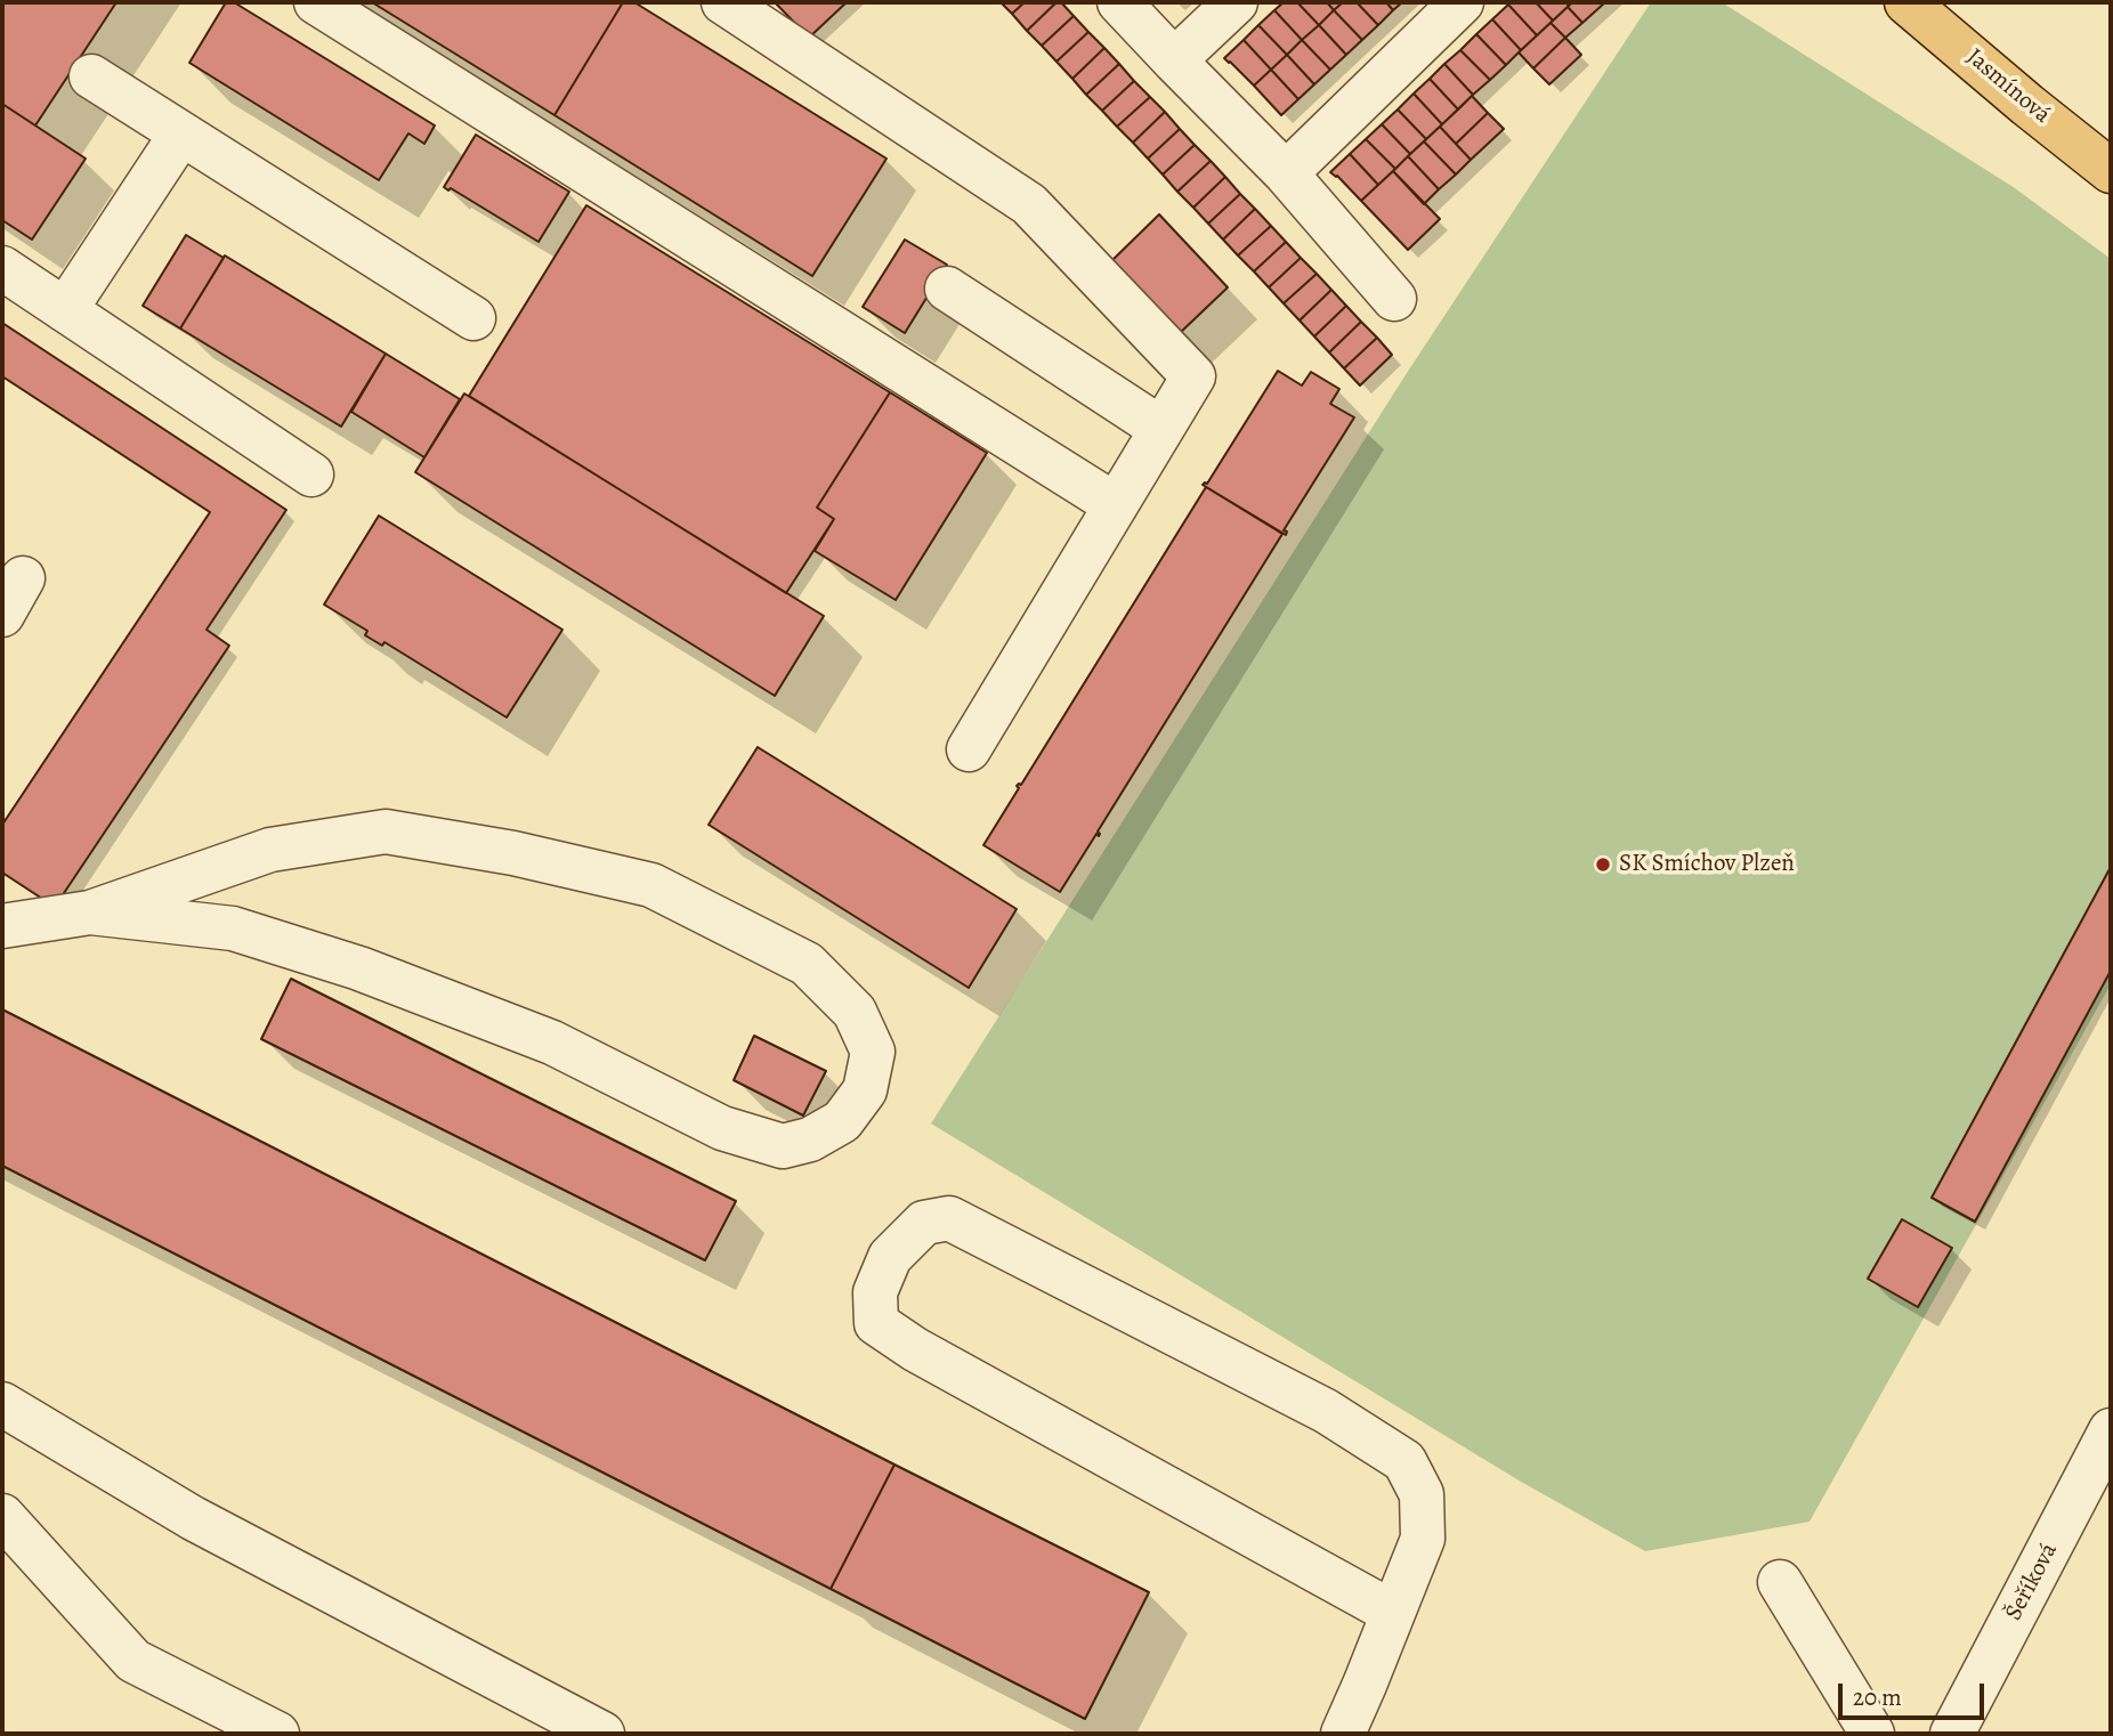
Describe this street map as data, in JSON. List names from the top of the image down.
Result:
{
  "streets": {
    "main road": ["Jasmínová"],
    "street": ["Šeříková"]
  },
  "places": ["SK Smíchov Plzeň"],
  "scale_bar": "20 m"
}
